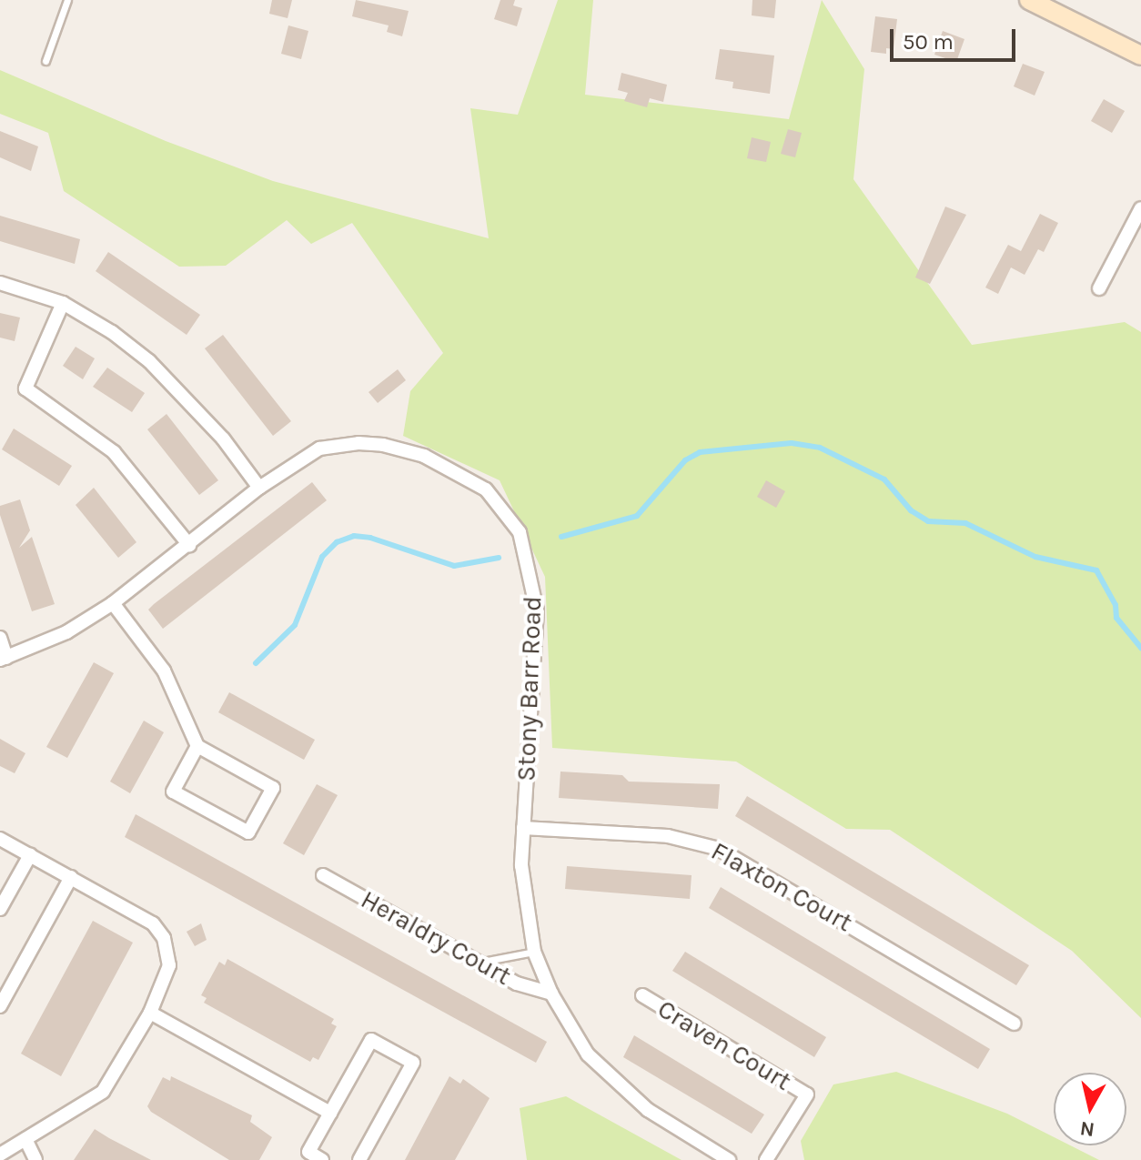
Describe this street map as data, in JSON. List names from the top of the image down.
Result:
{
  "streets": {
    "street": [
      "Stony Barr Road",
      "Flaxton Court",
      "Heraldry Court",
      "Craven Court"
    ]
  },
  "crossings": [
    ["Stony Barr Road", "Flaxton Court"],
    ["Stony Barr Road", "Heraldry Court"]
  ],
  "scale_bar": "50 m",
  "north": "bottom"
}
